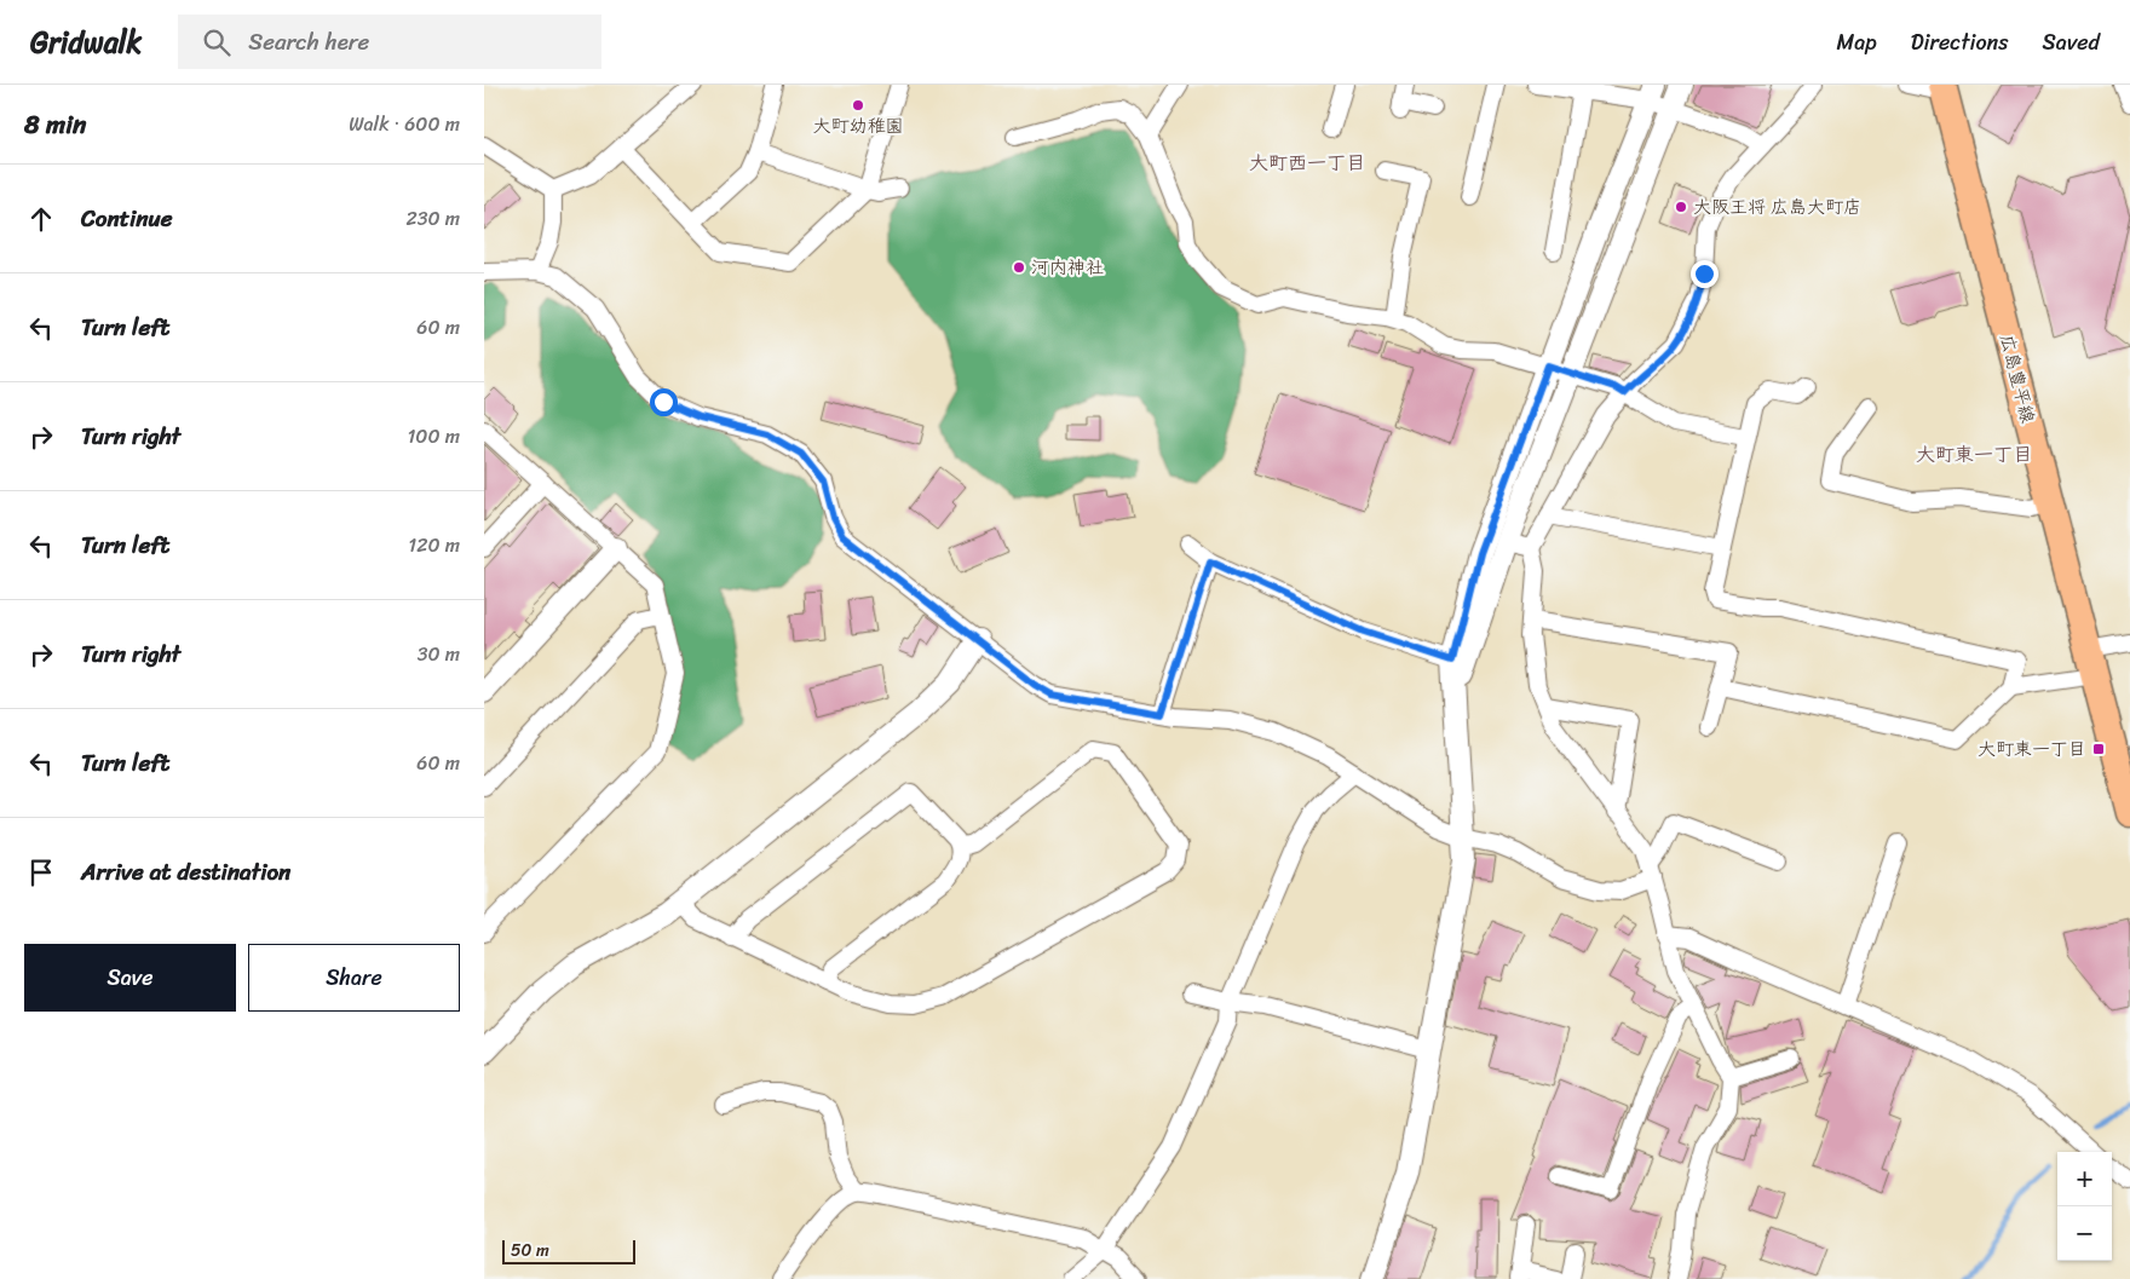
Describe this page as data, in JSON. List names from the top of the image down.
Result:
{
  "streets": {
    "main road": ["広島豊平線"]
  },
  "districts": ["大町西一丁目", "大町東一丁目"],
  "places": {
    "other": ["大町幼稚園", "大阪王将 広島大町店", "河内神社"],
    "transit": ["大町東一丁目"]
  },
  "scale_bar": "50 m",
  "page": {
    "header": "Gridwalk",
    "search": "Search here",
    "nav": ["Map", "Directions", "Saved"],
    "heading": ["8 min", "Walk · 600 m"],
    "list": [
      ["Continue", "230 m"],
      ["Turn left", "60 m"],
      ["Turn right", "100 m"],
      ["Turn left", "120 m"],
      ["Turn right", "30 m"],
      ["Turn left", "60 m"],
      "Arrive at destination"
    ],
    "buttons": ["Save", "Share"],
    "map_buttons": ["+", "−"],
    "scale": "50 m"
  }
}
